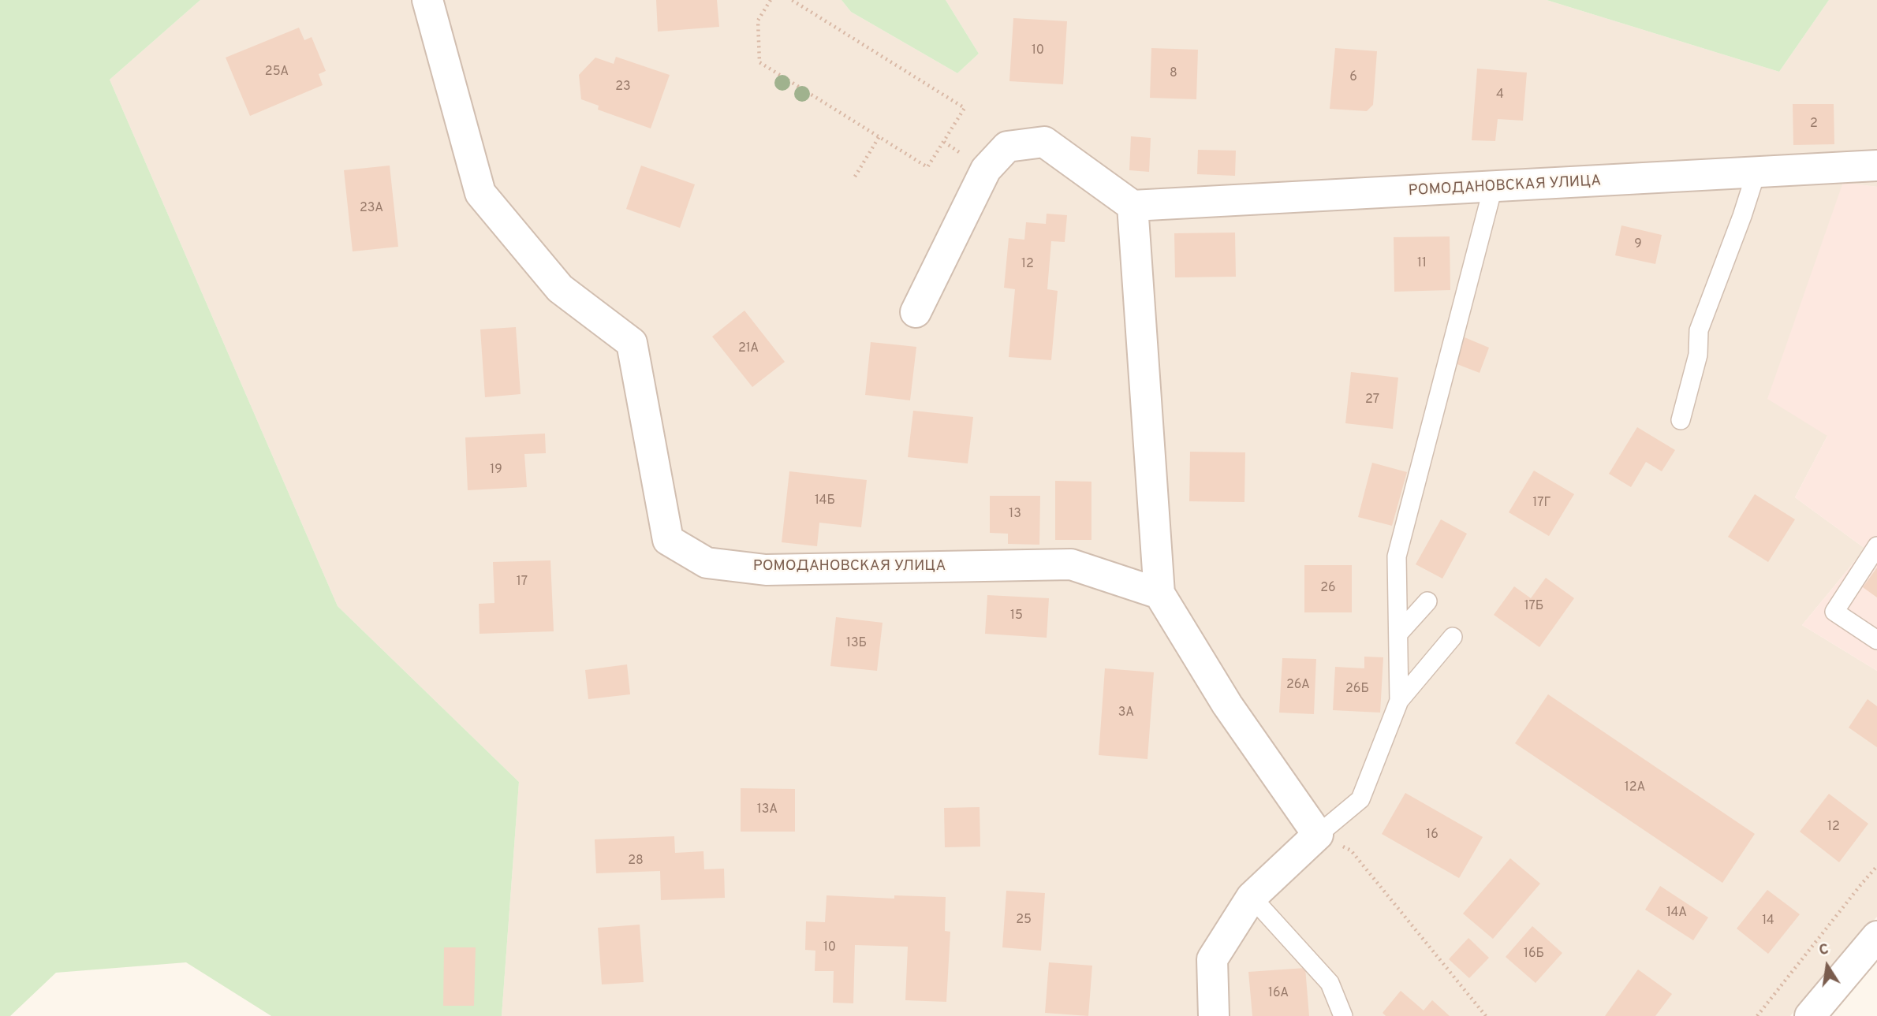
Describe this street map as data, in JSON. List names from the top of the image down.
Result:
{
  "streets": {
    "street": ["РОМОДАНОВСКАЯ УЛИЦА"]
  },
  "house_numbers": [
    "10",
    "25А",
    "8",
    "6",
    "23",
    "4",
    "2",
    "23А",
    "9",
    "11",
    "12",
    "21А",
    "27",
    "19",
    "14Б",
    "17Г",
    "13",
    "17",
    "26",
    "17Б",
    "15",
    "13Б",
    "26А",
    "26Б",
    "3А",
    "12А",
    "13А",
    "12",
    "16",
    "28",
    "14А",
    "25",
    "14",
    "10",
    "16Б",
    "16А"
  ],
  "north": "top"
}
